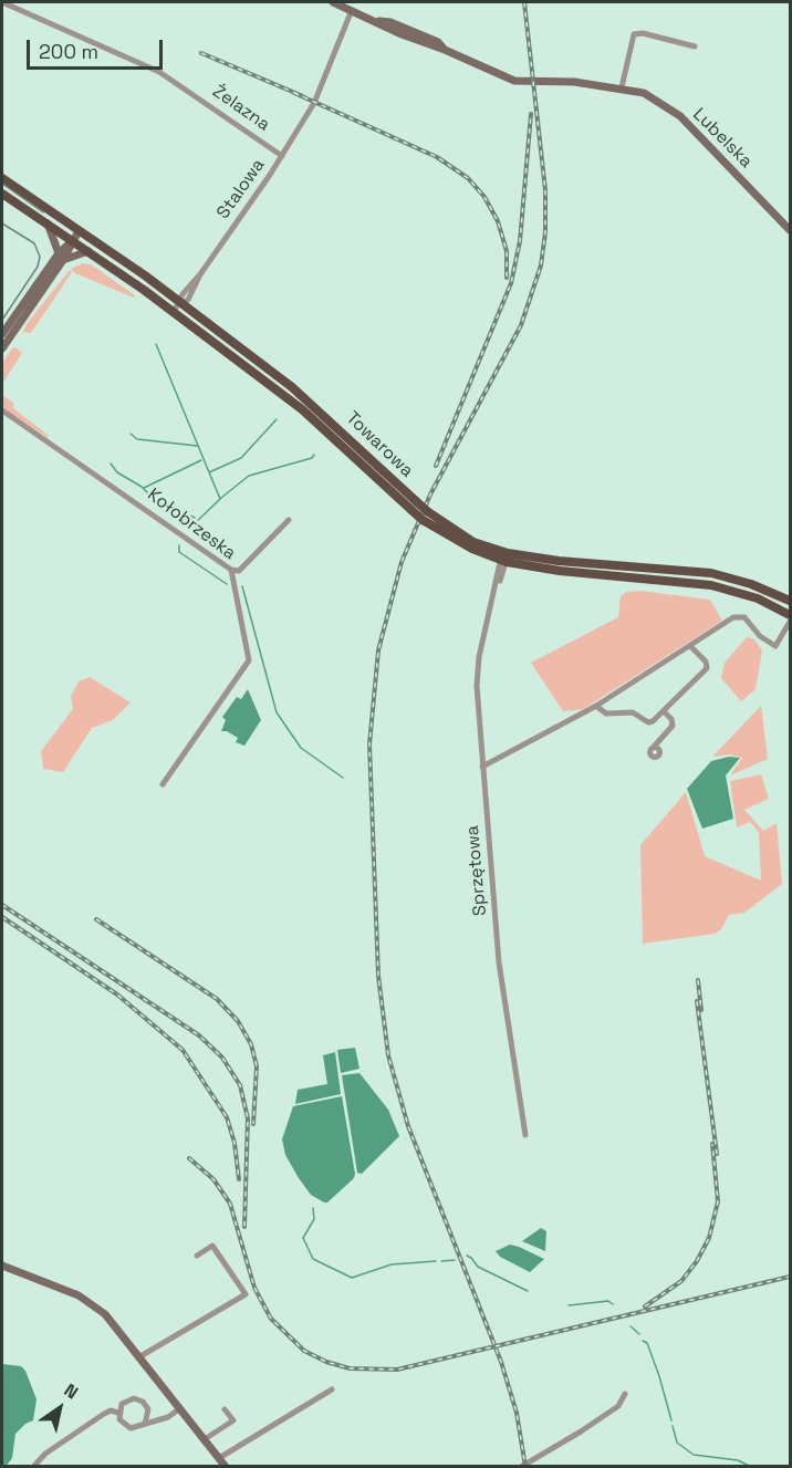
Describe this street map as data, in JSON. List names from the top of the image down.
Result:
{
  "streets": {
    "main road": ["Towarowa"],
    "street": [
      "Żelazna",
      "Lubelska",
      "Stalowa",
      "Kołobrzeska",
      "Sprzętowa"
    ]
  },
  "crossings": [
    ["Żelazna", "Stalowa"],
    ["Lubelska", "Stalowa"],
    ["Stalowa", "Towarowa"],
    ["Towarowa", "Sprzętowa"]
  ],
  "scale_bar": "200 m",
  "north": "top right"
}
